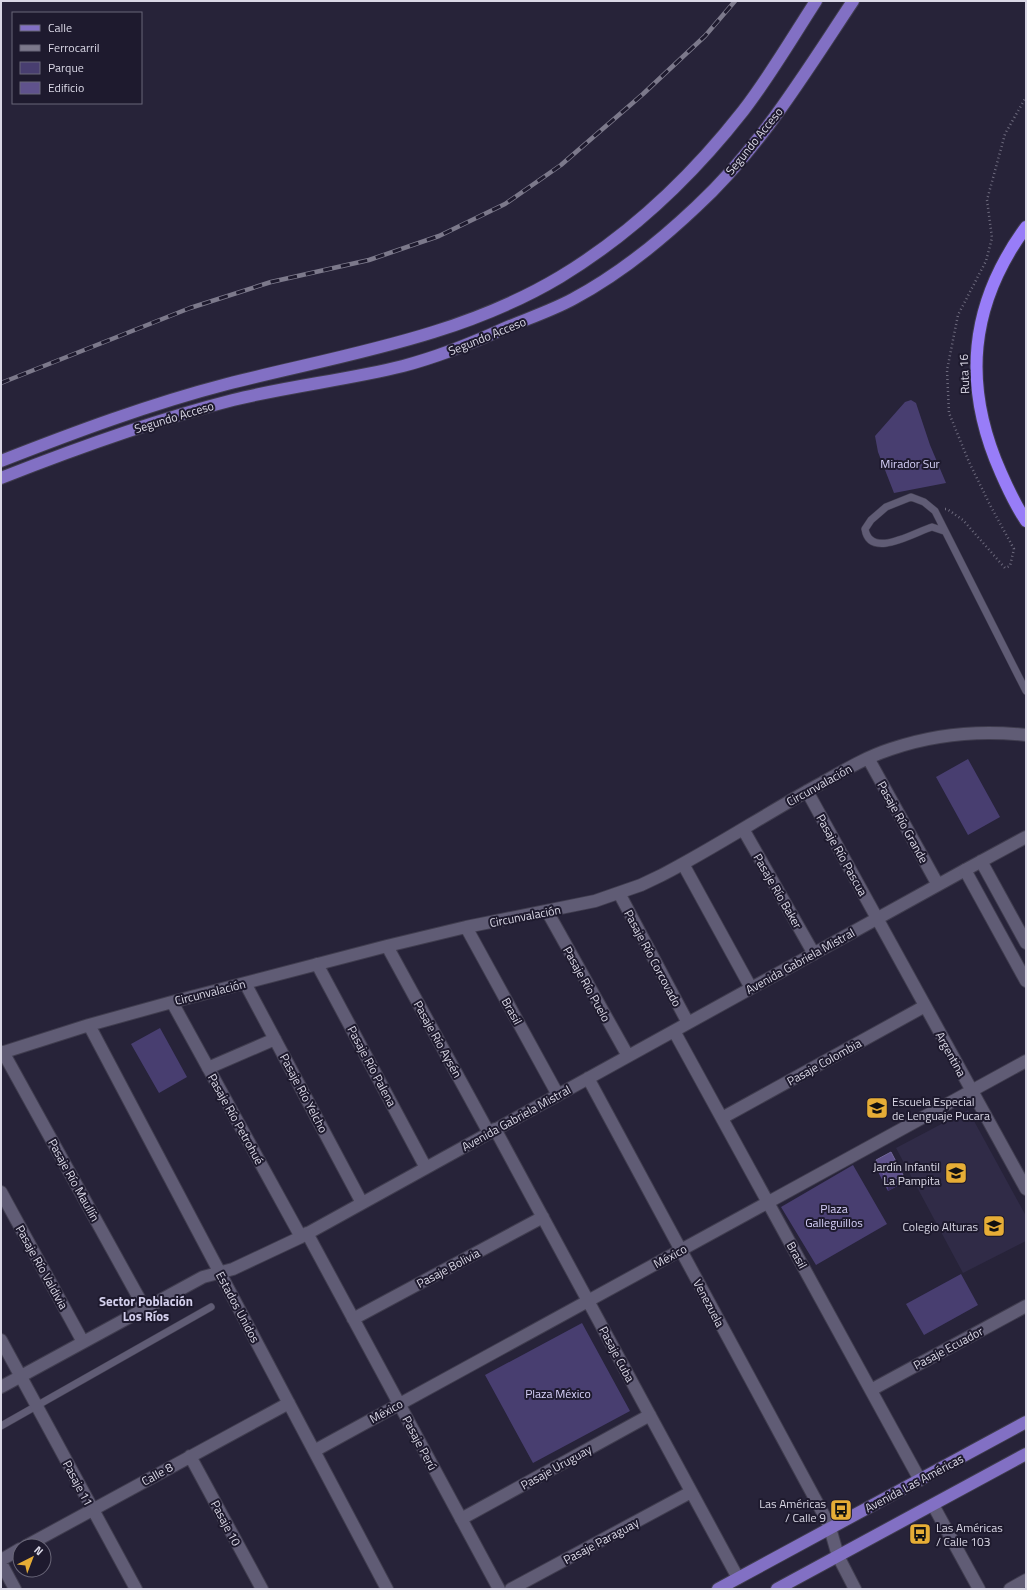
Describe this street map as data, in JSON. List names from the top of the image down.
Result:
{
  "streets": {
    "highway": ["Ruta 16"],
    "main road": ["Segundo Acceso", "Avenida Las Américas"],
    "street": [
      "Circunvalación",
      "Pasaje Río Grande",
      "Pasaje Río Pascua",
      "Pasaje Río Baker",
      "Pasaje Río Corcovado",
      "Avenida Gabriela Mistral",
      "Pasaje Río Puelo",
      "Brasil",
      "Pasaje Río Aysén",
      "Argentina",
      "Pasaje Colombia",
      "Pasaje Río Palena",
      "Pasaje Río Yelcho",
      "Pasaje Río Petrohué",
      "Pasaje Río Maullín",
      "México",
      "Pasaje Río Valdivia",
      "Pasaje Bolivia",
      "Venezuela",
      "Estados Unidos",
      "Pasaje Ecuador",
      "Pasaje Cuba",
      "Pasaje Perú",
      "Pasaje Uruguay",
      "Calle 8",
      "Pasaje 11",
      "Pasaje 10",
      "Pasaje Paraguay"
    ]
  },
  "crossings": [
    ["Circunvalación", "Pasaje Río Grande"],
    ["Circunvalación", "Pasaje Río Pascua"],
    ["Circunvalación", "Pasaje Río Baker"],
    ["Circunvalación", "Pasaje Río Corcovado"],
    ["Circunvalación", "Pasaje Río Puelo"],
    ["Circunvalación", "Brasil"],
    ["Circunvalación", "Pasaje Río Aysén"],
    ["Circunvalación", "Pasaje Río Palena"],
    ["Circunvalación", "Pasaje Río Yelcho"],
    ["Circunvalación", "Pasaje Río Petrohué"],
    ["Circunvalación", "Pasaje Río Maullín"],
    ["Circunvalación", "Estados Unidos"],
    ["Pasaje Río Grande", "Avenida Gabriela Mistral"],
    ["Pasaje Río Pascua", "Avenida Gabriela Mistral"],
    ["Pasaje Río Pascua", "Argentina"],
    ["Pasaje Río Baker", "Avenida Gabriela Mistral"],
    ["Pasaje Río Corcovado", "Avenida Gabriela Mistral"],
    ["Avenida Gabriela Mistral", "Pasaje Río Puelo"],
    ["Avenida Gabriela Mistral", "Brasil"],
    ["Avenida Gabriela Mistral", "Pasaje Río Aysén"],
    ["Avenida Gabriela Mistral", "Argentina"],
    ["Avenida Gabriela Mistral", "Pasaje Río Palena"],
    ["Avenida Gabriela Mistral", "Pasaje Río Yelcho"],
    ["Avenida Gabriela Mistral", "Pasaje Río Petrohué"],
    ["Avenida Gabriela Mistral", "Pasaje Río Maullín"],
    ["Avenida Gabriela Mistral", "Pasaje Río Valdivia"],
    ["Avenida Gabriela Mistral", "Venezuela"],
    ["Avenida Gabriela Mistral", "Estados Unidos"],
    ["Avenida Gabriela Mistral", "Pasaje Cuba"],
    ["Avenida Gabriela Mistral", "Pasaje Perú"],
    ["Avenida Gabriela Mistral", "Pasaje 11"],
    ["Brasil", "Pasaje Colombia"],
    ["Brasil", "México"],
    ["Brasil", "Pasaje Ecuador"],
    ["Brasil", "Avenida Las Américas"],
    ["Pasaje Río Aysén", "Pasaje Cuba"],
    ["Argentina", "Pasaje Colombia"],
    ["Argentina", "México"],
    ["Pasaje Río Petrohué", "Pasaje Perú"],
    ["México", "Venezuela"],
    ["México", "Estados Unidos"],
    ["México", "Pasaje Cuba"],
    ["México", "Pasaje Perú"],
    ["Pasaje Bolivia", "Pasaje Cuba"],
    ["Pasaje Bolivia", "Pasaje Perú"],
    ["Venezuela", "Avenida Las Américas"],
    ["Estados Unidos", "Calle 8"],
    ["Pasaje Cuba", "Pasaje Uruguay"],
    ["Pasaje Cuba", "Avenida Las Américas"],
    ["Pasaje Cuba", "Pasaje Paraguay"],
    ["Pasaje Perú", "Pasaje Uruguay"],
    ["Calle 8", "Pasaje 11"],
    ["Calle 8", "Pasaje 10"]
  ],
  "districts": ["Sector Población Los Ríos"],
  "parks": ["Mirador Sur", "Plaza Galleguillos", "Plaza México"],
  "places": {
    "school or university": ["Escuela Especial de Lenguaje Pucara", "Jardín Infantil La Pampita", "Colegio Alturas"],
    "bus stop": ["Las Américas / Calle 9", "Las Américas / Calle 103"]
  },
  "legend": [
    "Calle",
    "Ferrocarril",
    "Parque",
    "Edificio"
  ],
  "north": "top right"
}
